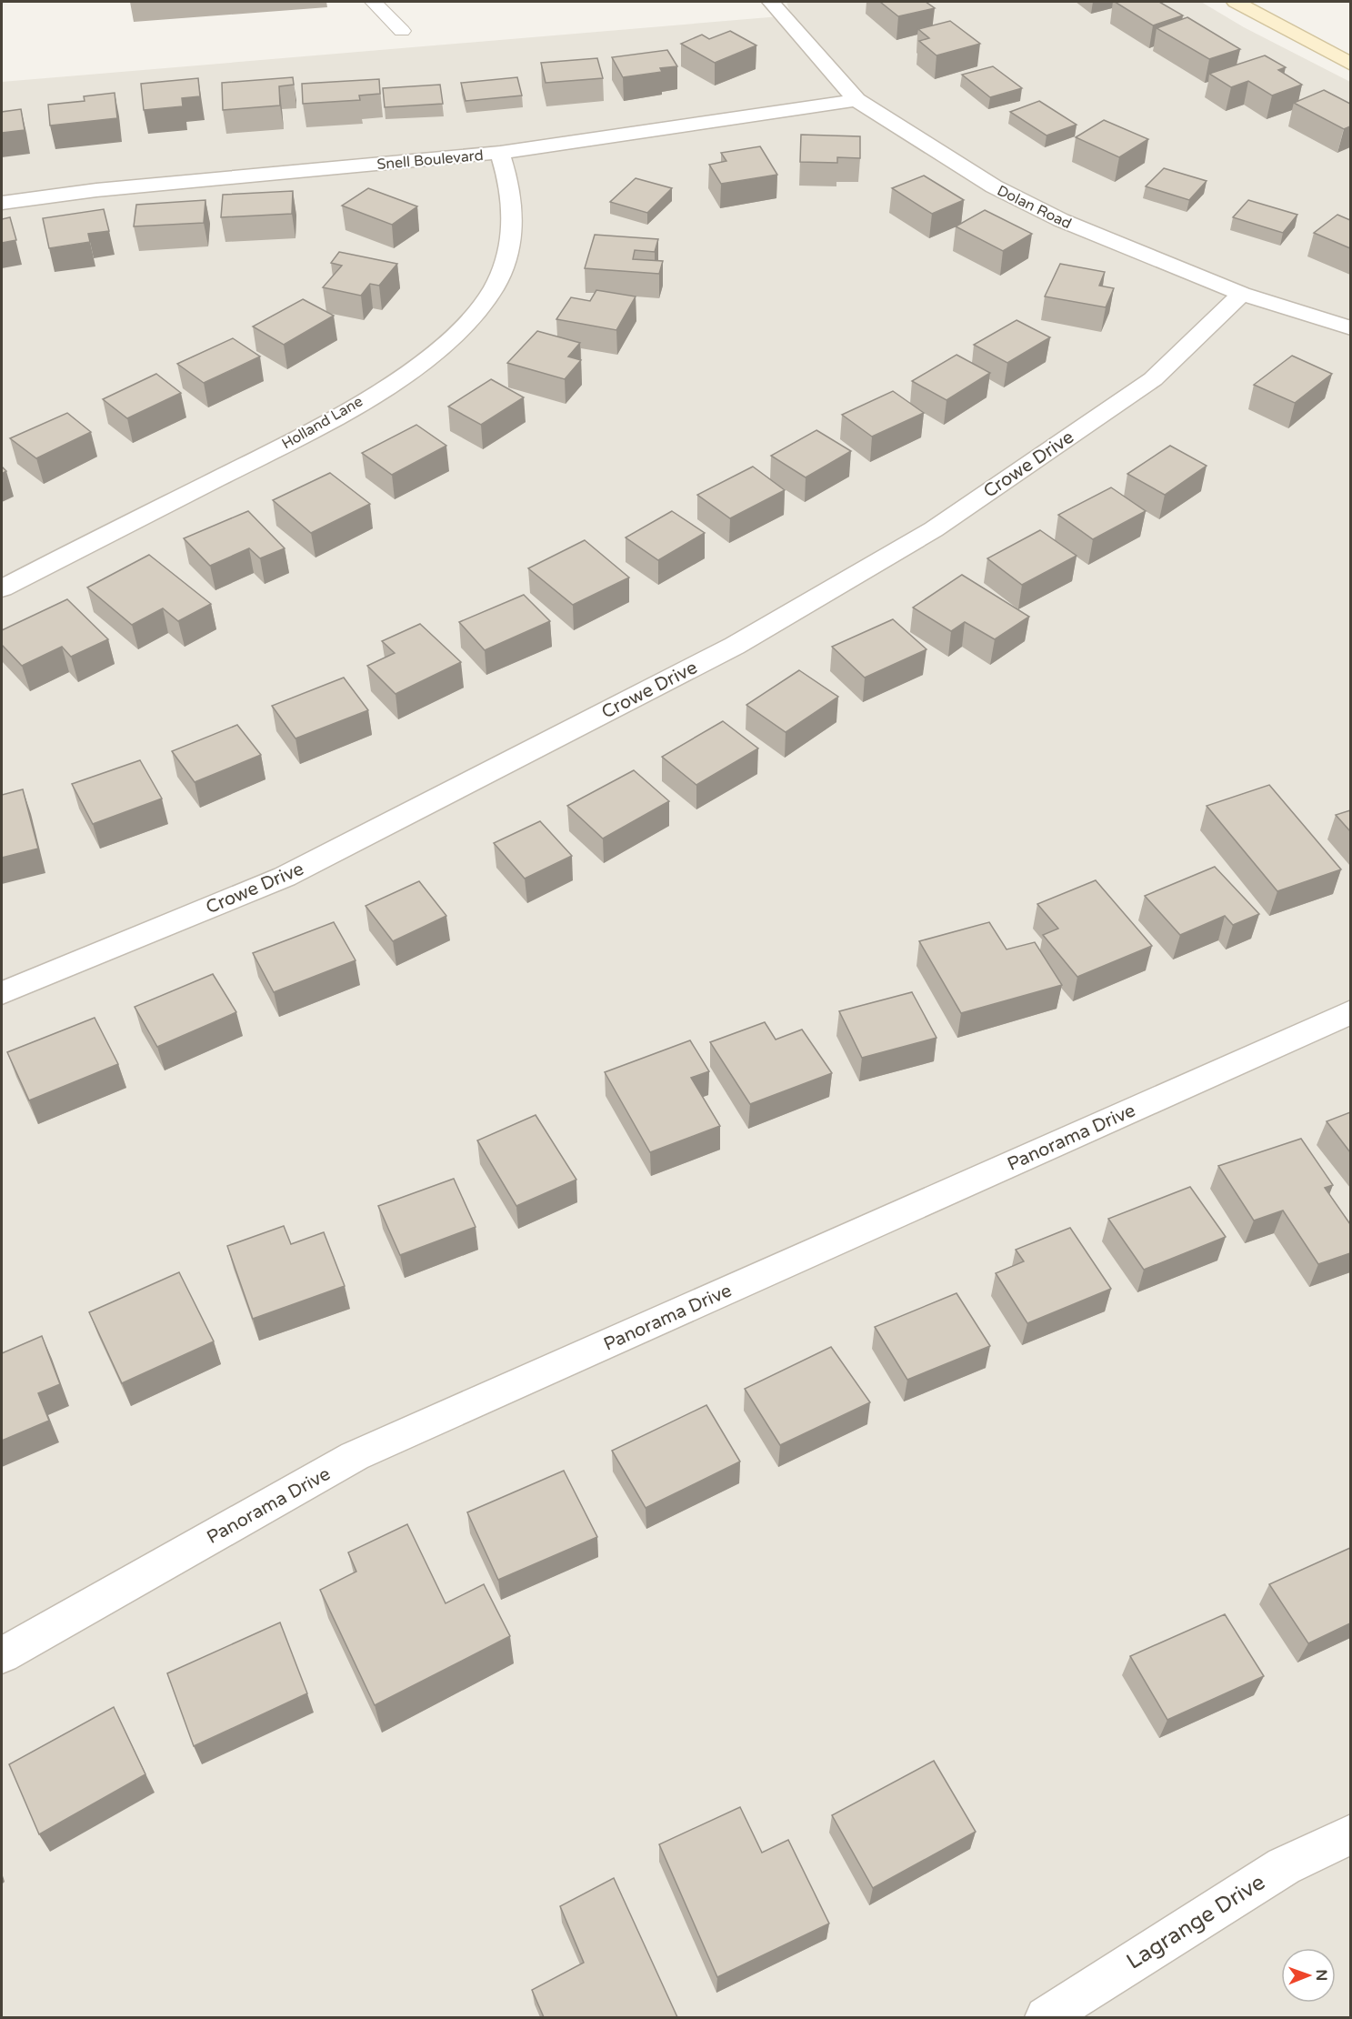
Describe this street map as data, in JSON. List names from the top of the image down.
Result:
{
  "streets": {
    "street": [
      "Snell Boulevard",
      "Dolan Road",
      "Holland Lane",
      "Crowe Drive",
      "Panorama Drive",
      "Lagrange Drive"
    ]
  },
  "crossings": [
    ["Snell Boulevard", "Dolan Road"],
    ["Snell Boulevard", "Holland Lane"],
    ["Dolan Road", "Crowe Drive"]
  ],
  "north": "right"
}
